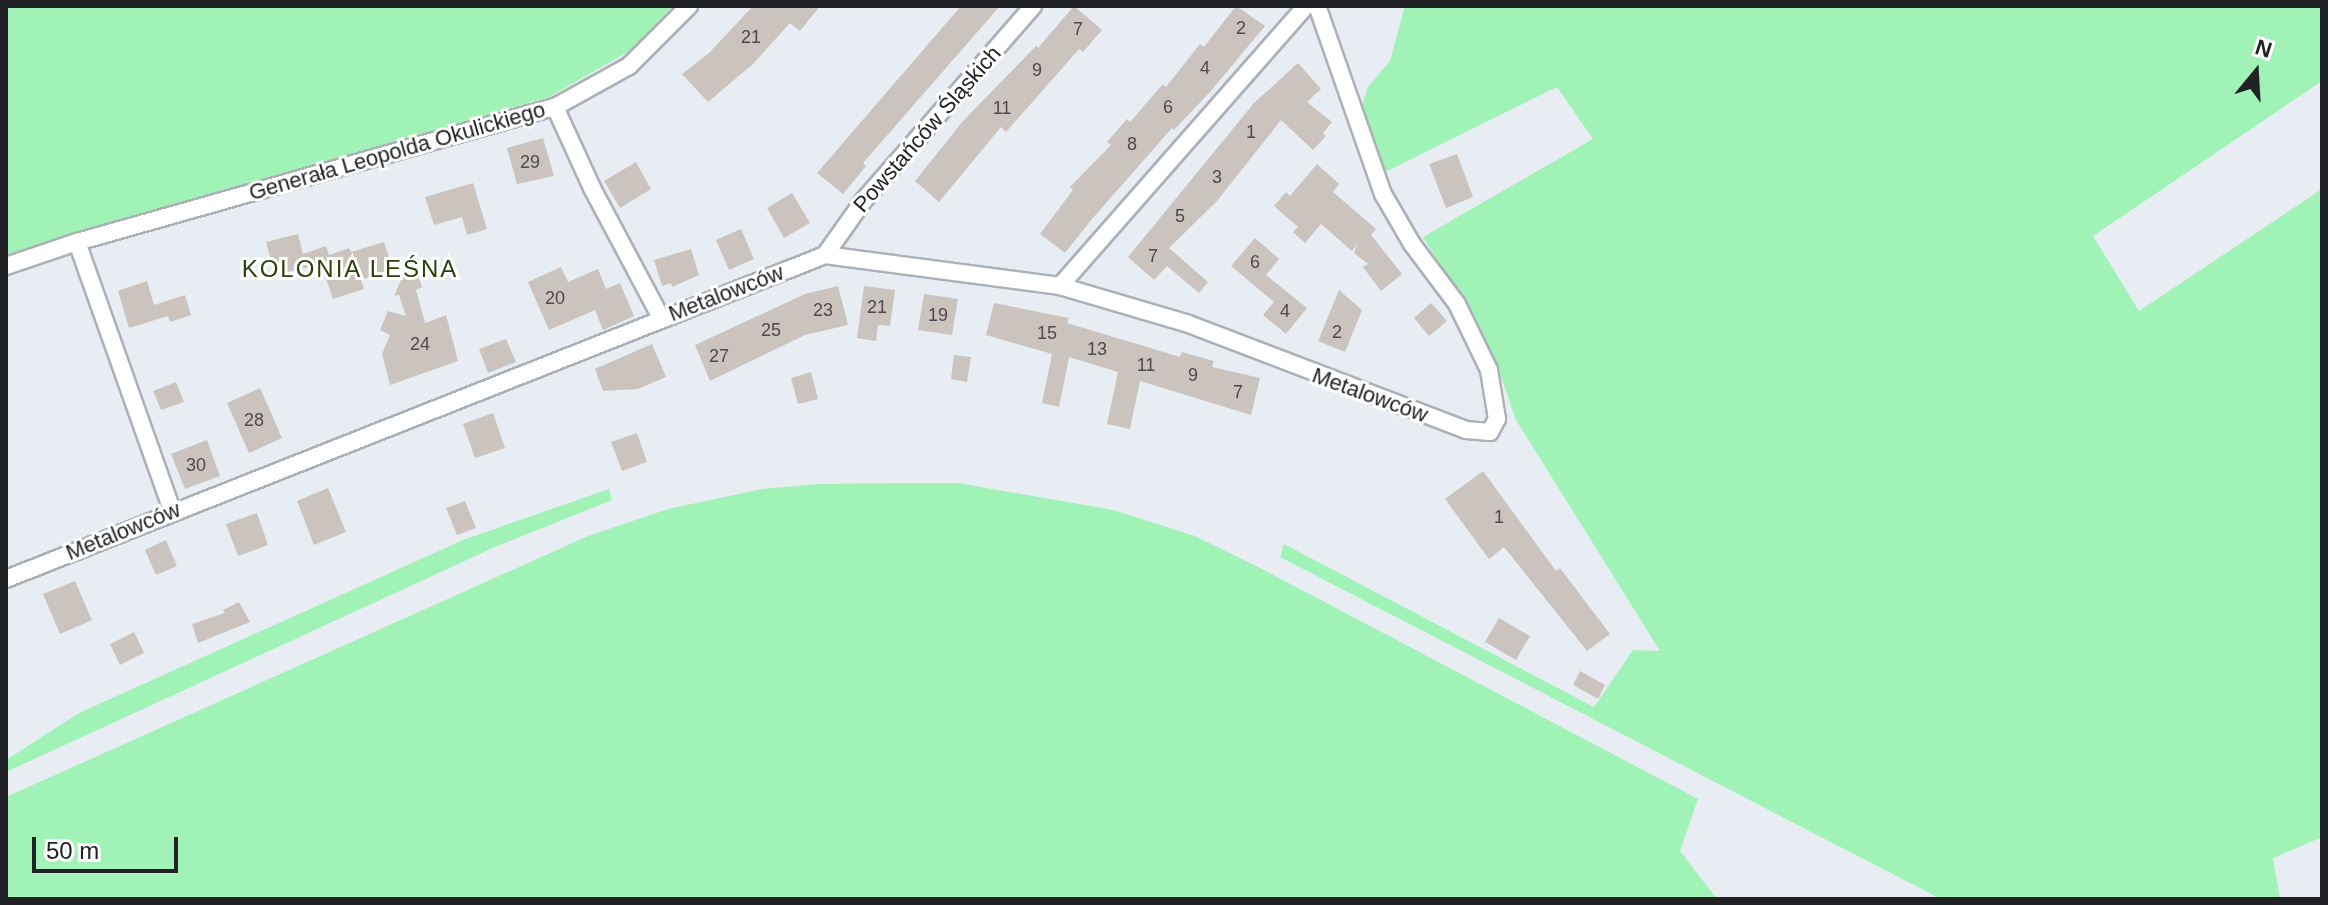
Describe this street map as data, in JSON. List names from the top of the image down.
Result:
{
  "streets": {
    "street": ["Powstańców Śląskich", "Generała Leopolda Okulickiego", "Metalowców"]
  },
  "crossings": [
    ["Powstańców Śląskich", "Metalowców"]
  ],
  "districts": ["KOLONIA LEŚNA"],
  "house_numbers": [
    "2",
    "7",
    "21",
    "4",
    "9",
    "6",
    "11",
    "1",
    "8",
    "29",
    "3",
    "5",
    "7",
    "6",
    "20",
    "21",
    "23",
    "4",
    "19",
    "25",
    "2",
    "15",
    "24",
    "13",
    "27",
    "11",
    "9",
    "7",
    "28",
    "30",
    "1"
  ],
  "scale_bar": "50 m",
  "north": "top"
}
